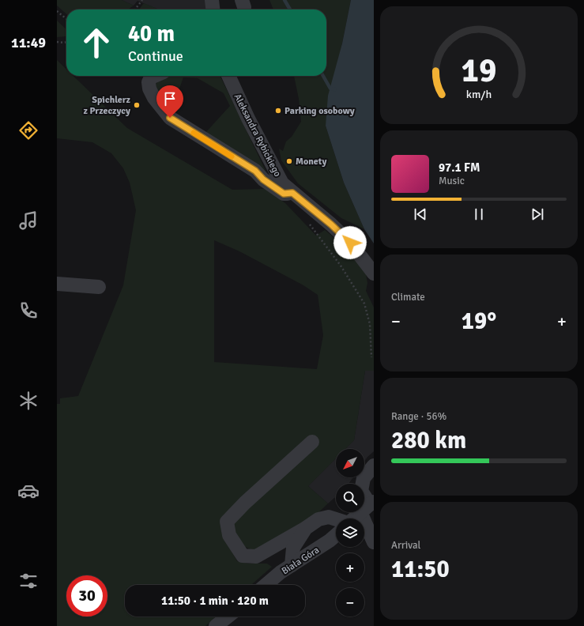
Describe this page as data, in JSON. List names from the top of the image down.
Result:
{
  "streets": {
    "street": ["Aleksandra Rybickiego", "Biała Góra"]
  },
  "places": ["Spichlerz z Przeczycy", "Parking osobowy", "Monety"],
  "north": "bottom left",
  "page": {
    "tabs": "11:49",
    "turn": ["40 m", "Continue"],
    "song": ["97.1 FM", "Music"],
    "tile": [
      "Climate",
      ["Range · 56%", "280 km"],
      ["Arrival", "11:50"]
    ],
    "heat": ["−", "19°", "+"],
    "map_buttons": ["+", "−"],
    "limit": "30",
    "trip": "11:50 · 1 min · 120 m",
    "gauge": ["19", "km/h"]
  }
}
